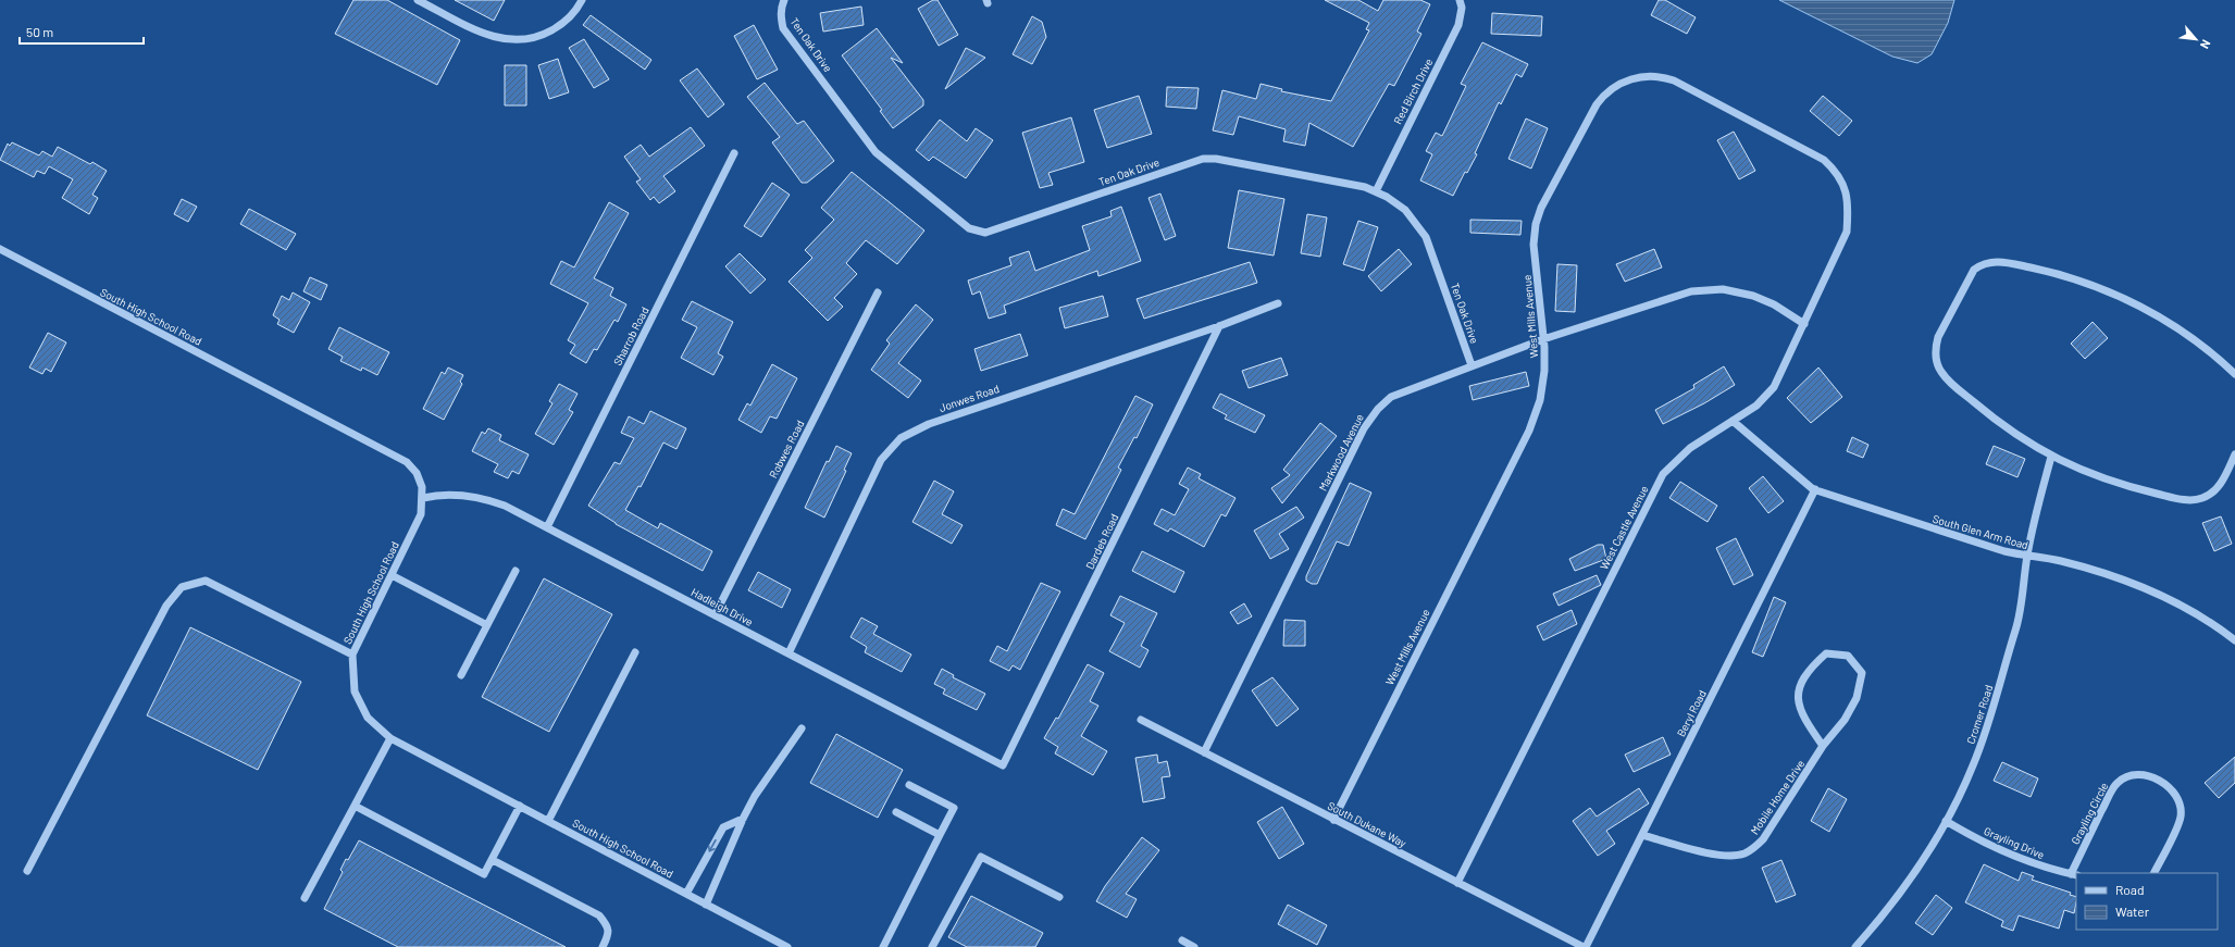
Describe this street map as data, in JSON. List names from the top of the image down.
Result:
{
  "streets": {
    "street": [
      "Ten Oak Drive",
      "Red Birch Drive",
      "South High School Road",
      "West Mills Avenue",
      "Sharrob Road",
      "Jonwes Road",
      "Robwes Road",
      "Markwood Avenue",
      "West Castle Avenue",
      "South Glen Arm Road",
      "Dardeb Road",
      "Hadleigh Drive",
      "Beryl Road",
      "Cromer Road",
      "Mobile Home Drive",
      "Grayling Circle",
      "South Dukane Way",
      "Grayling Drive"
    ]
  },
  "crossings": [
    ["Ten Oak Drive", "Red Birch Drive"],
    ["Ten Oak Drive", "Markwood Avenue"],
    ["South High School Road", "Hadleigh Drive"],
    ["West Mills Avenue", "Markwood Avenue"],
    ["West Mills Avenue", "West Castle Avenue"],
    ["West Mills Avenue", "South Dukane Way"],
    ["Sharrob Road", "Hadleigh Drive"],
    ["Jonwes Road", "Dardeb Road"],
    ["Jonwes Road", "Hadleigh Drive"],
    ["Robwes Road", "Hadleigh Drive"],
    ["Markwood Avenue", "West Castle Avenue"],
    ["Markwood Avenue", "South Dukane Way"],
    ["West Castle Avenue", "South Glen Arm Road"],
    ["West Castle Avenue", "South Dukane Way"],
    ["South Glen Arm Road", "Beryl Road"],
    ["South Glen Arm Road", "Cromer Road"],
    ["Dardeb Road", "Hadleigh Drive"],
    ["Beryl Road", "Mobile Home Drive"],
    ["Beryl Road", "South Dukane Way"],
    ["Cromer Road", "Grayling Drive"],
    ["Grayling Circle", "Grayling Drive"]
  ],
  "legend": ["Road", "Water"],
  "scale_bar": "50 m",
  "north": "bottom right"
}
